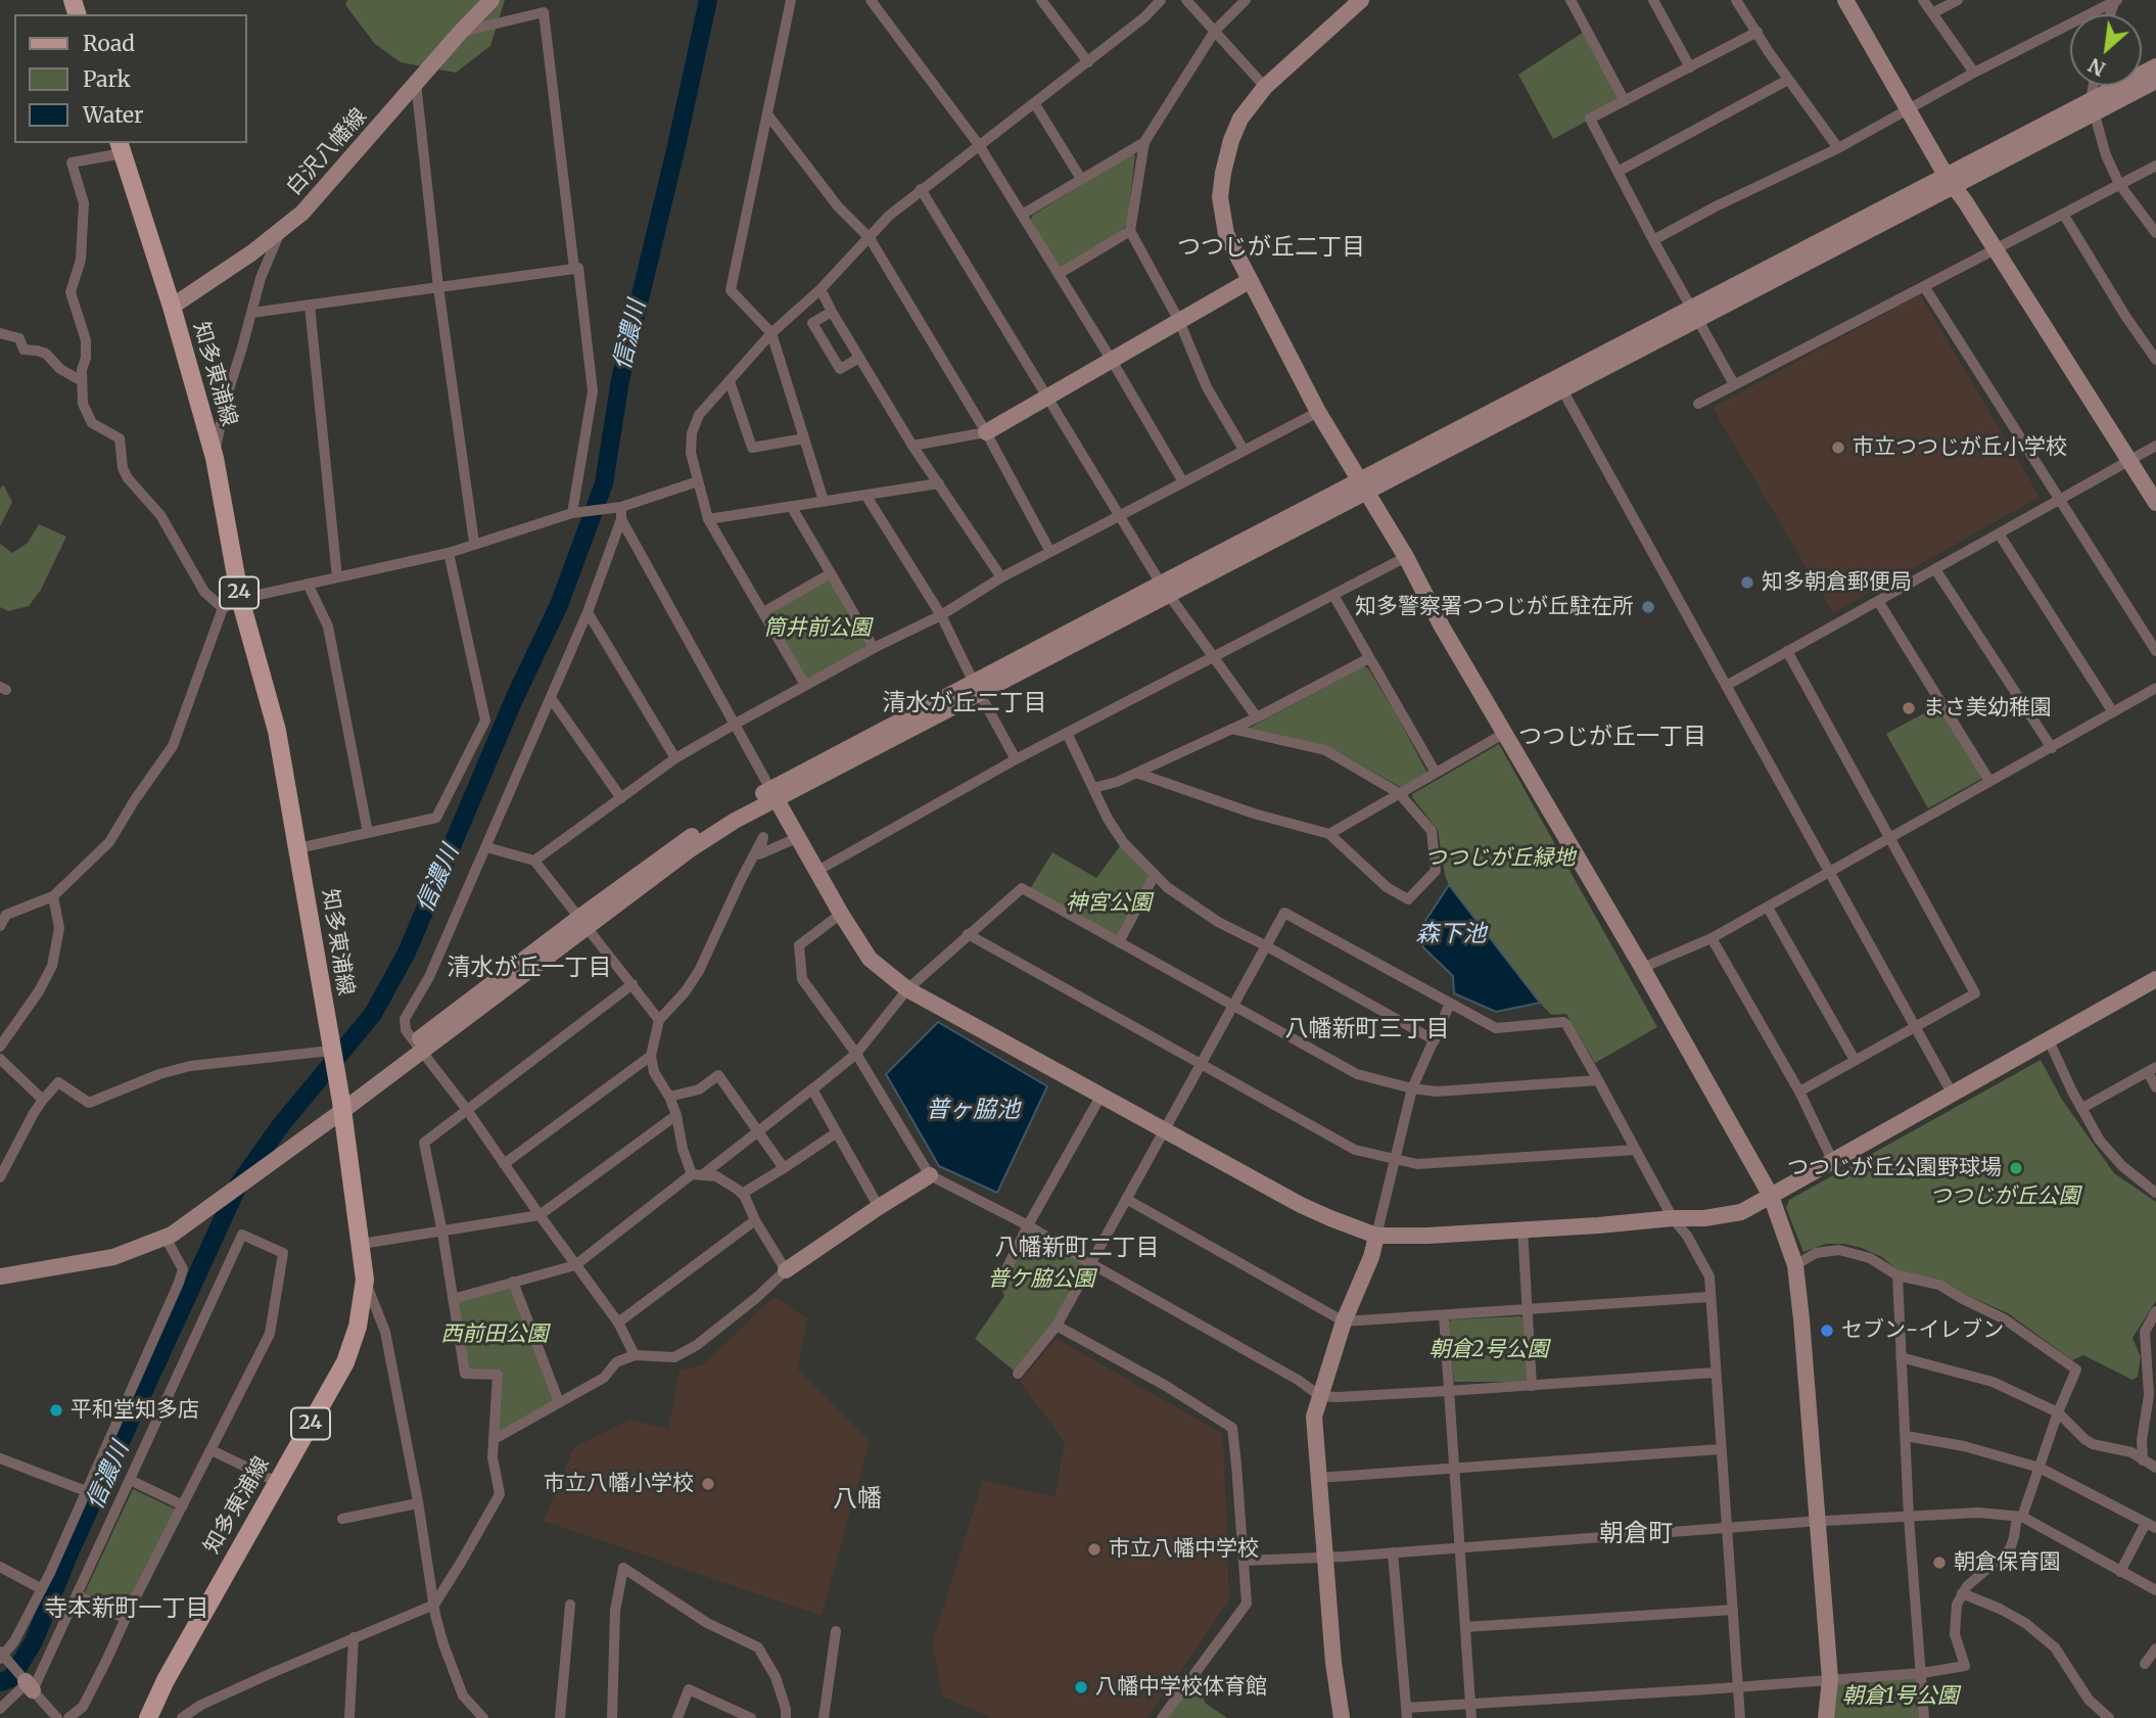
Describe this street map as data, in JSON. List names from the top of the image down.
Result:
{
  "streets": {
    "main road": ["知多東浦線", "24"],
    "street": ["白沢八幡線"]
  },
  "crossings": [
    ["白沢八幡線", "知多東浦線"]
  ],
  "districts": [
    "つつじが丘二丁目",
    "清水が丘二丁目",
    "つつじが丘一丁目",
    "清水が丘一丁目",
    "八幡新町三丁目",
    "八幡新町二丁目",
    "八幡",
    "朝倉町",
    "寺本新町一丁目"
  ],
  "water": ["信濃川", "森下池", "普ヶ脇池"],
  "parks": [
    "筒井前公園",
    "つつじが丘緑地",
    "神宮公園",
    "つつじが丘公園",
    "普ケ脇公園",
    "西前田公園",
    "朝倉2号公園",
    "朝倉1号公園"
  ],
  "places": [
    "市立つつじが丘小学校",
    "知多朝倉郵便局",
    "知多警察署つつじが丘駐在所",
    "まさ美幼稚園",
    "つつじが丘公園野球場",
    "セブン-イレブン",
    "平和堂知多店",
    "市立八幡小学校",
    "市立八幡中学校",
    "朝倉保育園",
    "八幡中学校体育館"
  ],
  "legend": ["Road", "Park", "Water"],
  "north": "bottom left"
}
